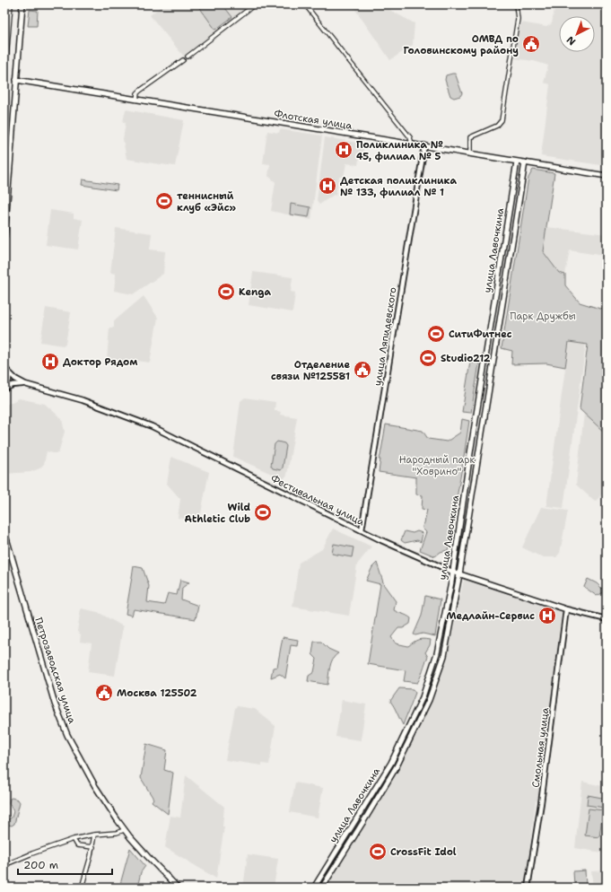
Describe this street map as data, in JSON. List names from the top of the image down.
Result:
{
  "streets": {
    "main road": ["Флотская улица", "улица Лавочкина", "Петрозаводская улица"],
    "street": ["улица Ляпидевского", "Фестивальная улица", "Смольная улица"]
  },
  "crossings": [
    ["Флотская улица", "улица Лавочкина"],
    ["Флотская улица", "улица Ляпидевского"],
    ["улица Лавочкина", "Фестивальная улица"],
    ["улица Ляпидевского", "Фестивальная улица"],
    ["Фестивальная улица", "Смольная улица"]
  ],
  "parks": ["Парк Дружбы", "Народный парк \"Ховрино\""],
  "places": {
    "public building": ["ОМВД по Головинскому району", "Отделение связи №125581", "Москва 125502"],
    "hospital": [
      "Поликлиника № 45, филиал № 5",
      "Детская поликлиника № 133, филиал № 1",
      "Доктор Рядом",
      "Медлайн-Сервис"
    ],
    "sports": [
      "теннисный клуб «Эйс»",
      "Kenga",
      "СитиФитнес",
      "Studio212",
      "Wild Athletic Club",
      "CrossFit Idol"
    ]
  },
  "scale_bar": "200 m",
  "north": "bottom left"
}
